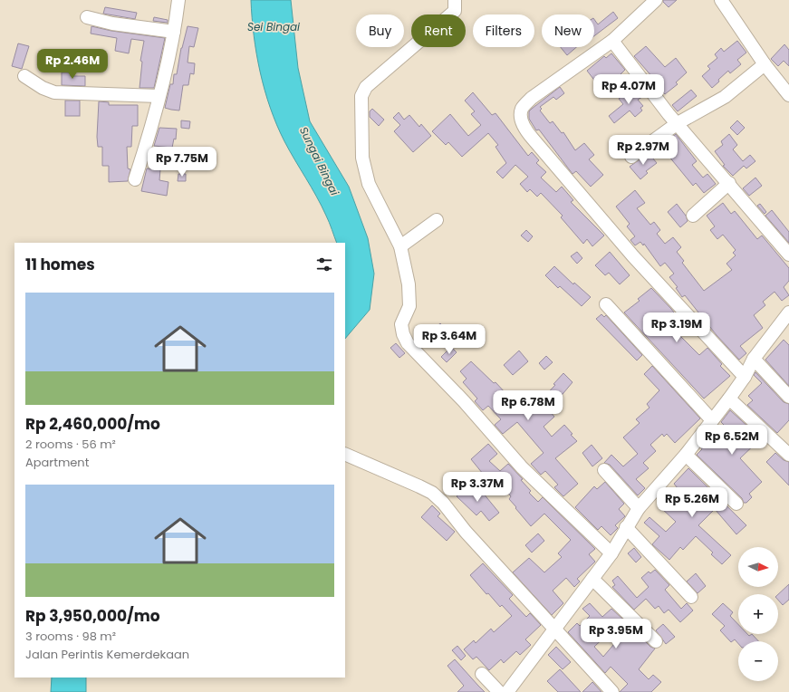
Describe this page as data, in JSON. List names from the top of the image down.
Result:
{
  "water": ["Sei Bingai", "Sungai Bingai"],
  "north": "right",
  "page": {
    "chip": [
      "Buy",
      "Rent",
      "Filters",
      "New"
    ],
    "price": [
      "Rp 2.46M",
      "Rp 4.07M",
      "Rp 2.97M",
      "Rp 7.75M",
      "Rp 3.19M",
      "Rp 3.64M",
      "Rp 6.78M",
      "Rp 6.52M",
      "Rp 3.37M",
      "Rp 5.26M",
      "Rp 3.95M"
    ],
    "heading": "11 homes",
    "list": [
      {
        "name": "Rp 2,460,000/mo",
        "note": "2 rooms · 56 m² · Apartment"
      },
      {
        "name": "Rp 3,950,000/mo",
        "note": "3 rooms · 98 m² · Jalan Perintis Kemerdekaan"
      }
    ],
    "map_buttons": ["+", "−"]
  }
}
